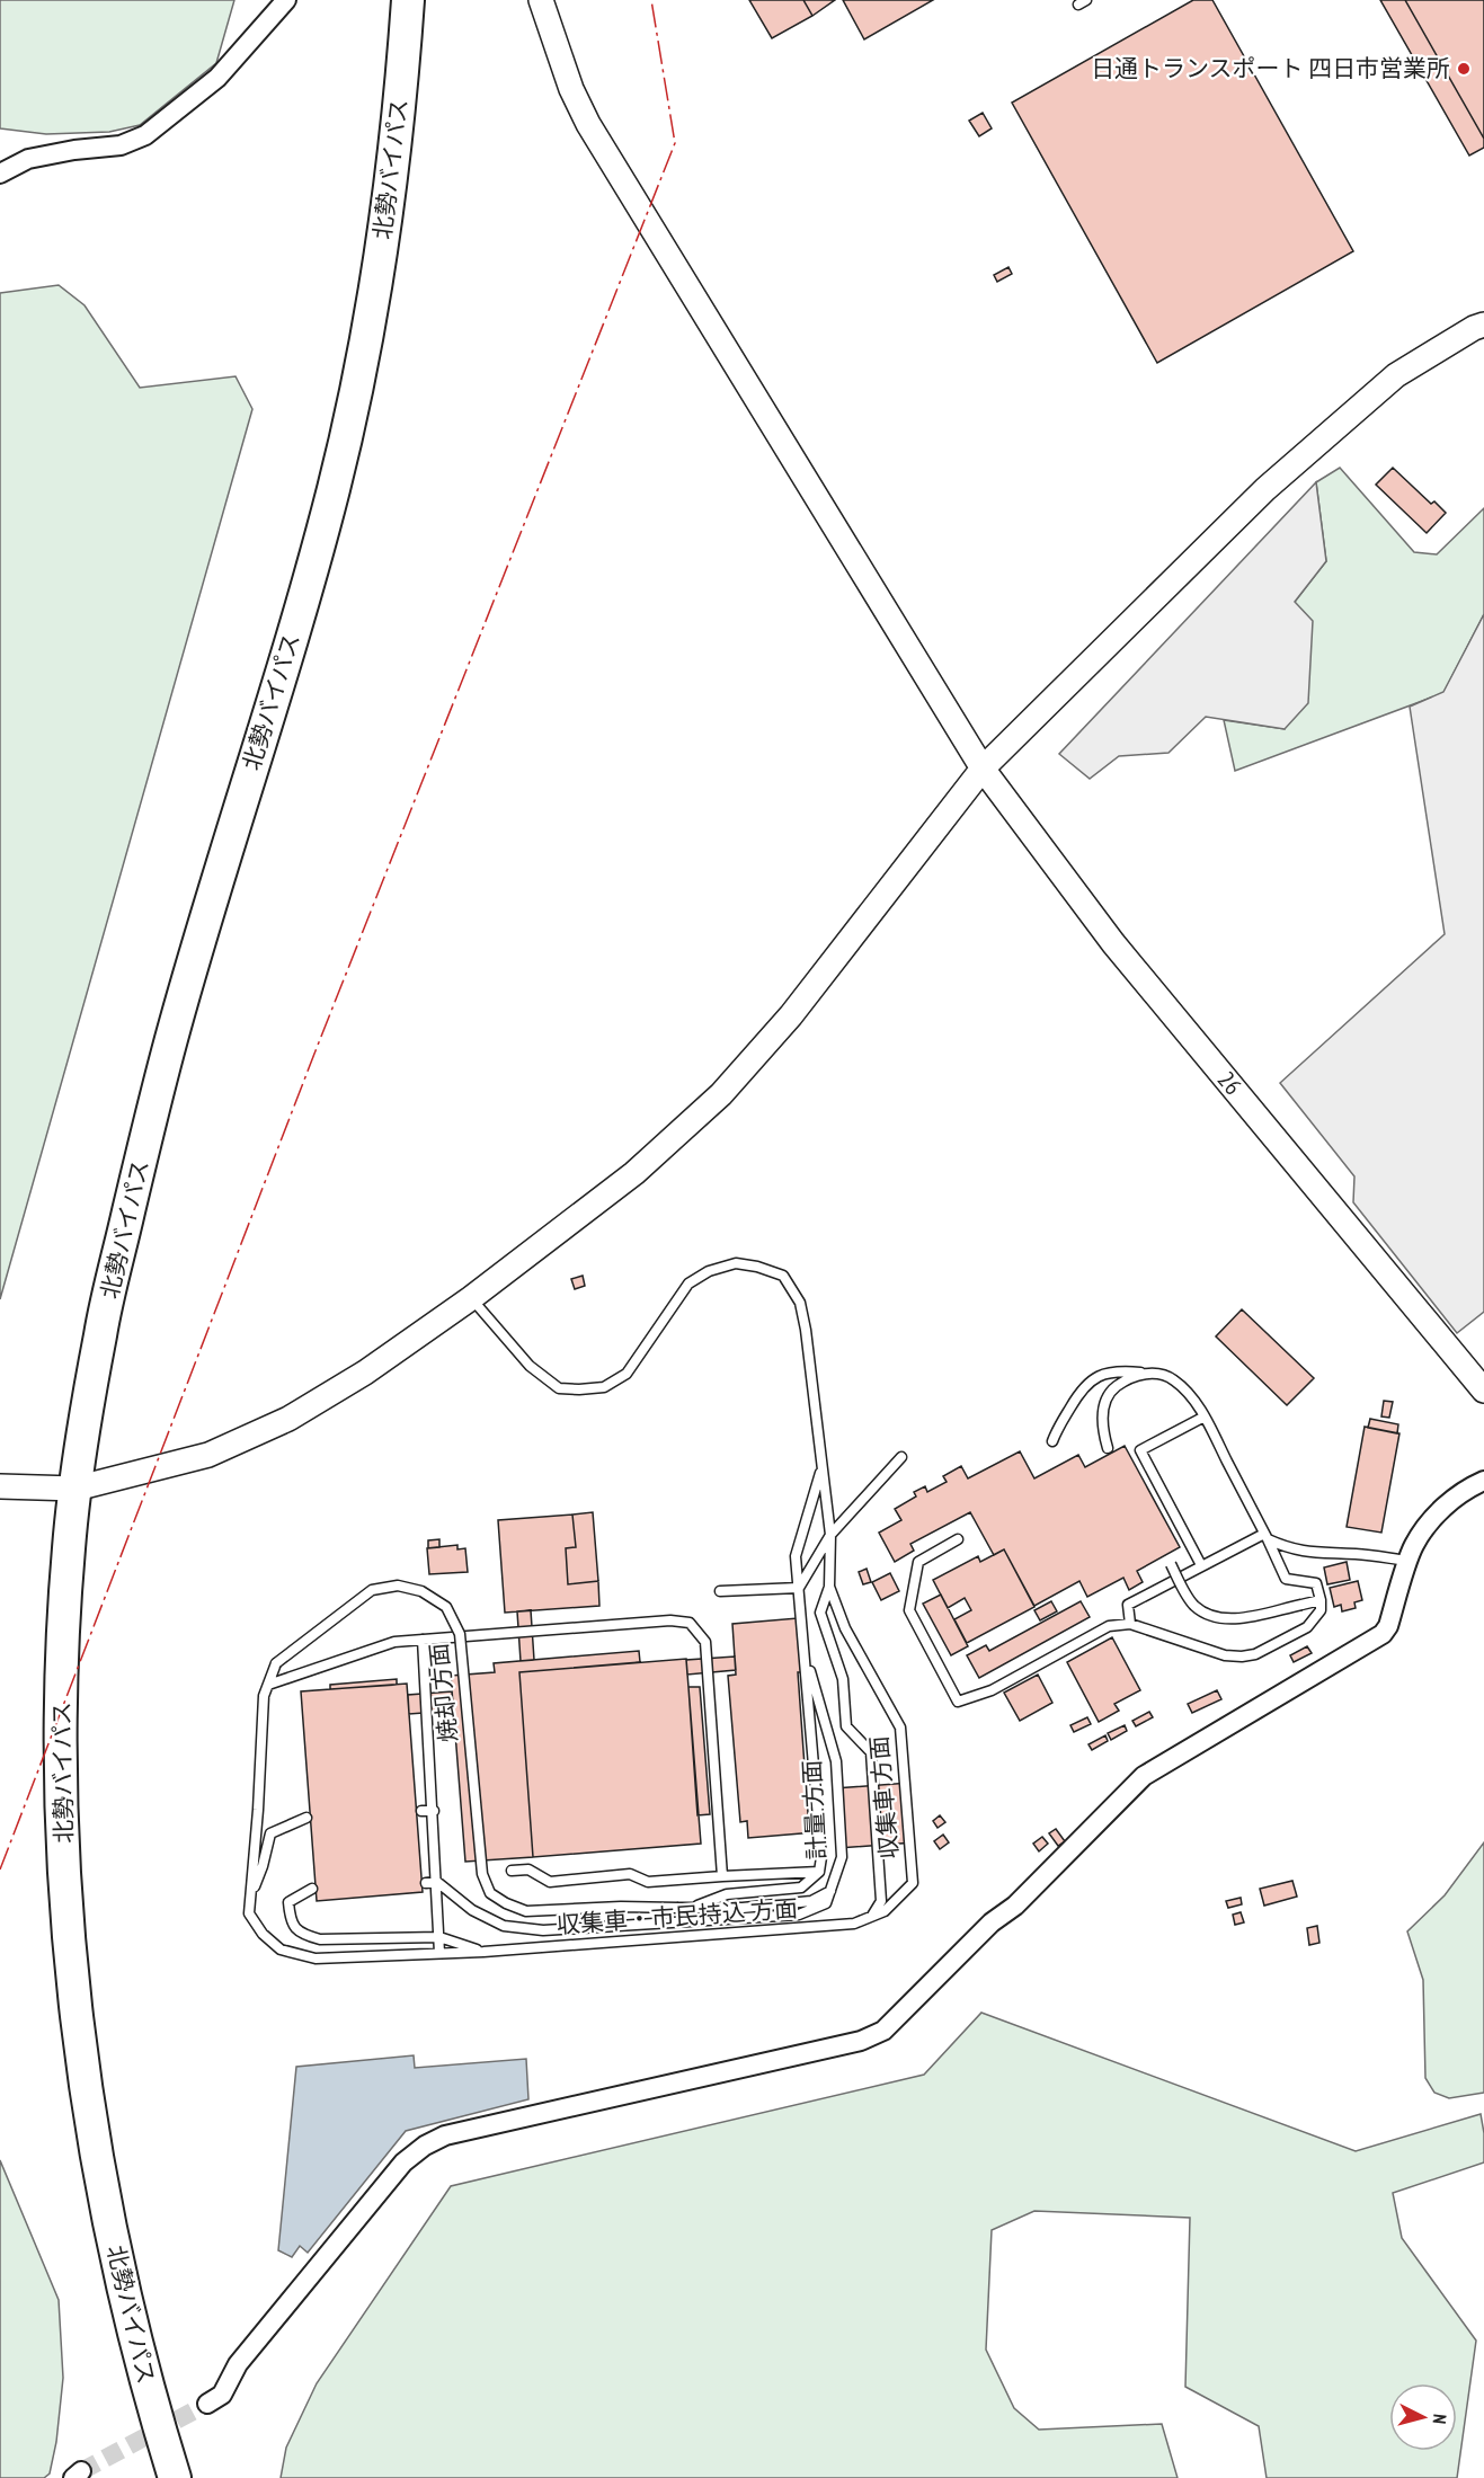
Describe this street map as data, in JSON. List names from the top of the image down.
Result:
{
  "streets": {
    "highway": ["北勢バイパス"],
    "street": ["26"],
    "lane": [
      "焼却 方面",
      "収集車 方面",
      "計量 方面",
      "収集車・市民持込 方面"
    ]
  },
  "crossings": [
    ["焼却 方面", "計量 方面"],
    ["焼却 方面", "収集車・市民持込 方面"],
    ["収集車 方面", "収集車・市民持込 方面"]
  ],
  "places": ["日通トランスポート 四日市営業所"],
  "north": "right"
}
